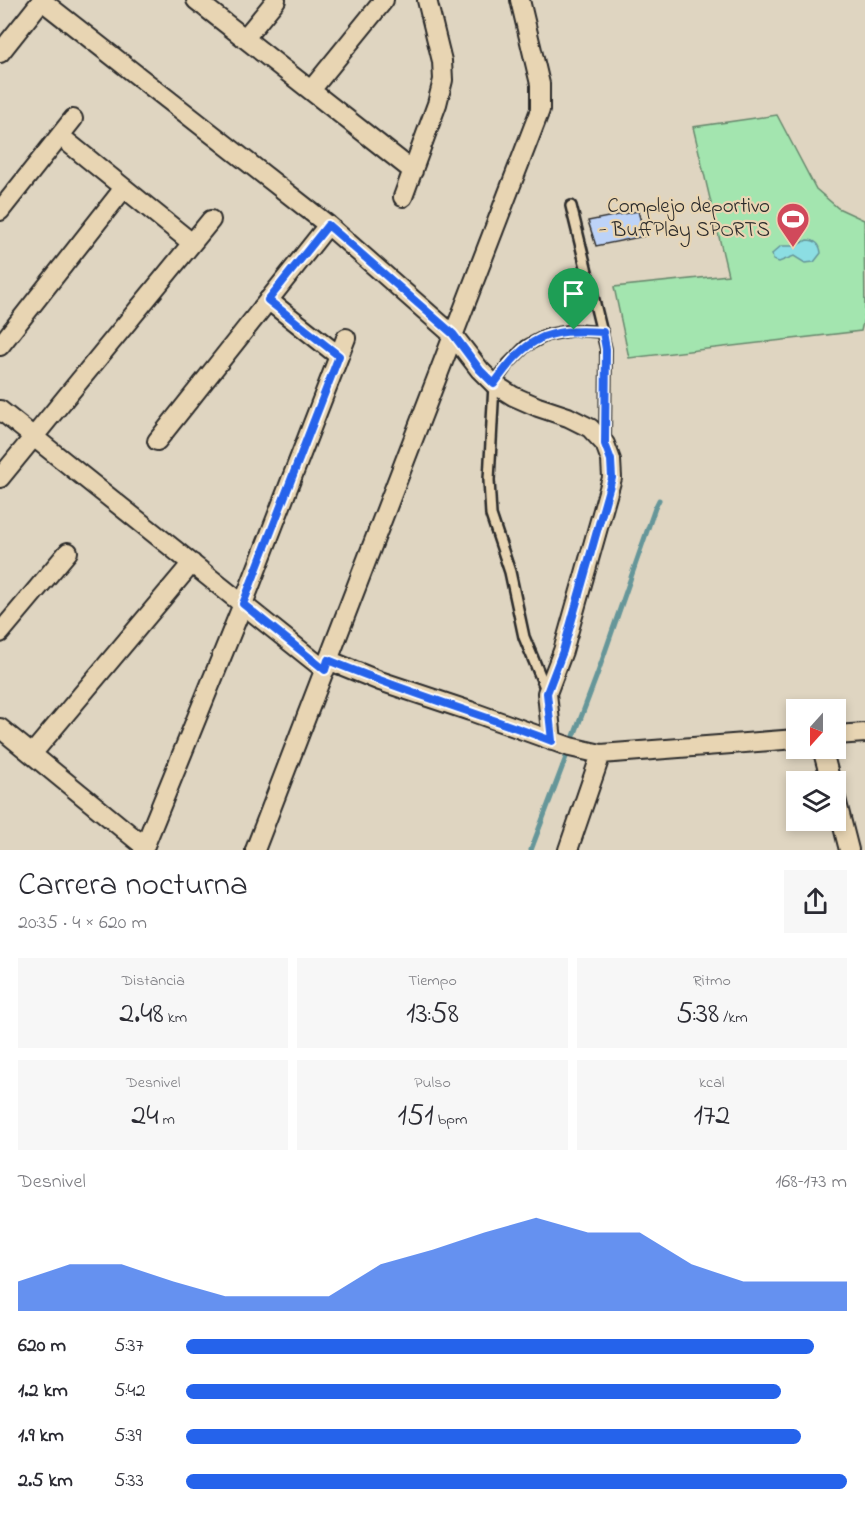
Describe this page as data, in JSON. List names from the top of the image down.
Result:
{
  "places": {
    "sports": ["Complejo deportivo - BuffPlay SPORTS"]
  },
  "north": "bottom",
  "page": {
    "heading": ["Carrera nocturna", "20:35 · 4 × 620 m"],
    "stats": [
      ["Distancia", "2.48 km"],
      ["Tiempo", "13:58"],
      ["Ritmo", "5:38 /km"],
      ["Desnivel", "24 m"],
      ["Pulso", "151 bpm"],
      ["kcal", "172"]
    ],
    "chart": ["Desnivel", "168–173 m"],
    "list": [
      {
        "name": "620 m",
        "note": "5:37"
      },
      {
        "name": "1.2 km",
        "note": "5:42"
      },
      {
        "name": "1.9 km",
        "note": "5:39"
      },
      {
        "name": "2.5 km",
        "note": "5:33"
      }
    ]
  }
}
